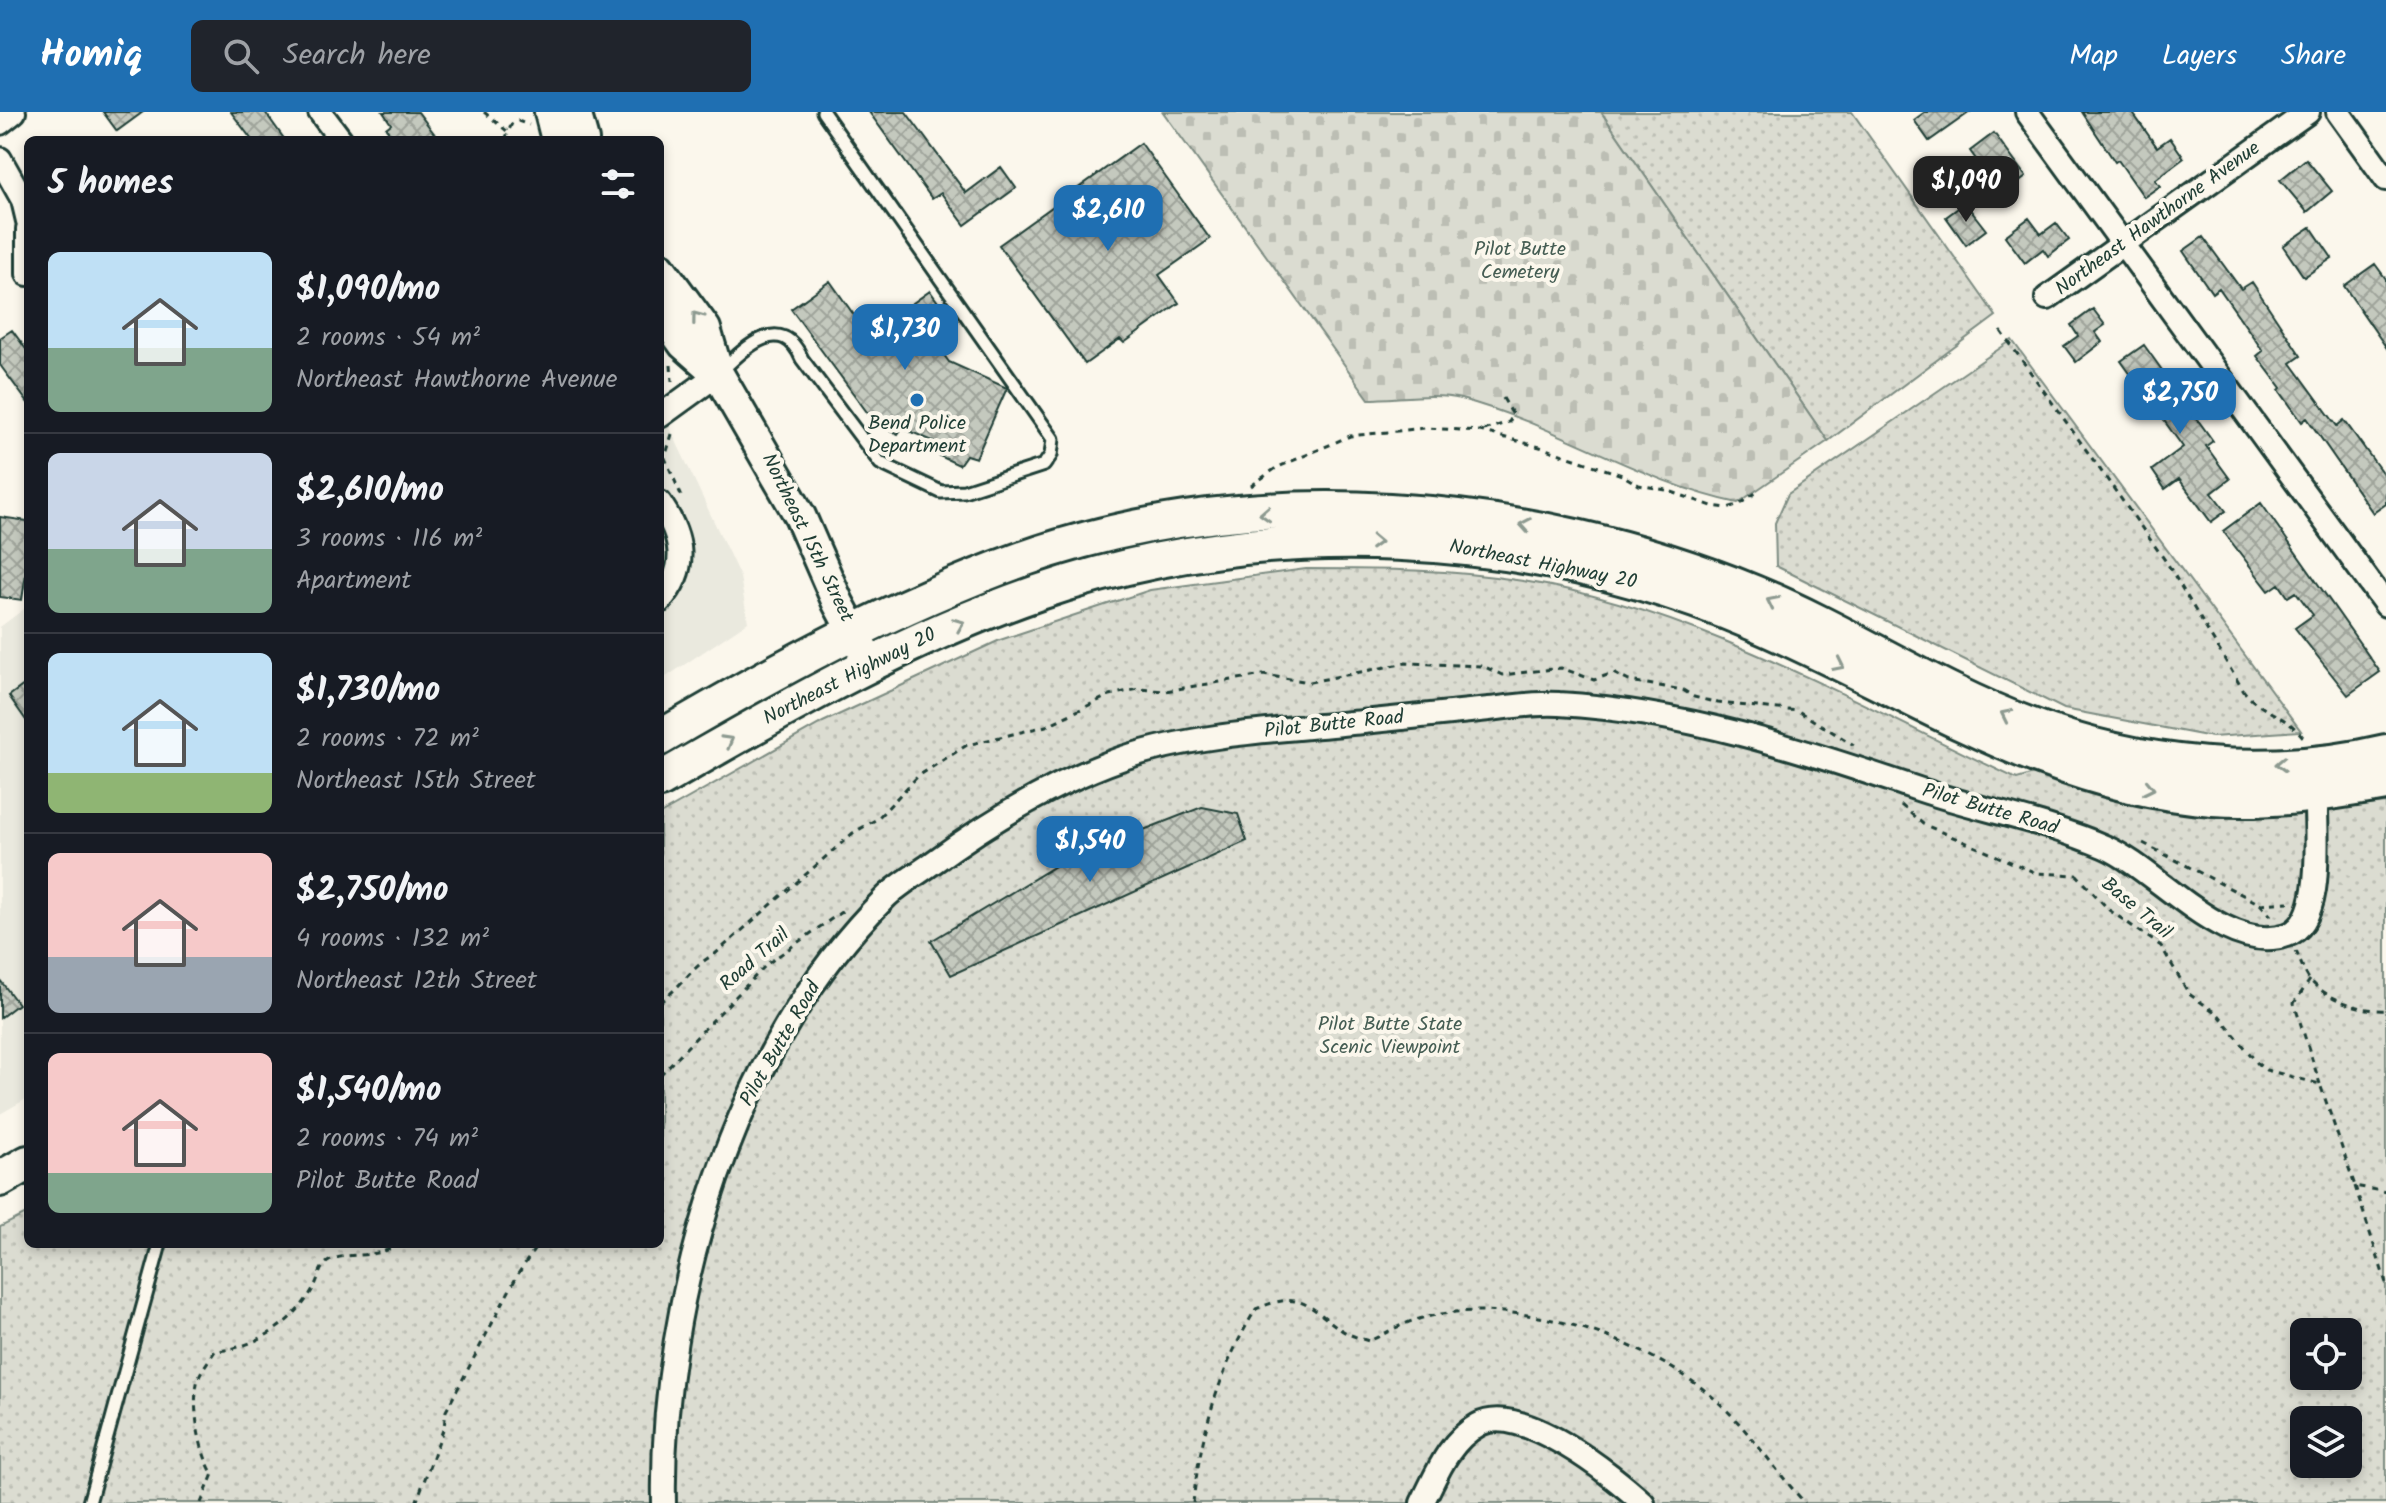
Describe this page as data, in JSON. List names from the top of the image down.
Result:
{
  "streets": {
    "main road": ["Northeast 15th Street", "Northeast Highway 20"],
    "street": ["Northeast Hawthorne Avenue", "Pilot Butte Road"],
    "path": ["Base Trail", "Road Trail"]
  },
  "crossings": [
    ["Northeast 15th Street", "Northeast Highway 20"],
    ["Pilot Butte Road", "Road Trail"]
  ],
  "parks": ["Pilot Butte Cemetery", "Pilot Butte State Scenic Viewpoint"],
  "places": ["Bend Police Department"],
  "page": {
    "header": "Homiq",
    "search": "Search here",
    "nav": ["Map", "Layers", "Share"],
    "heading": "5 homes",
    "price": [
      "$1,090",
      "$2,610",
      "$1,730",
      "$2,750",
      "$1,540"
    ],
    "list": [
      {
        "name": "$1,090/mo",
        "note": "2 rooms · 54 m² · Northeast Hawthorne Avenue"
      },
      {
        "name": "$2,610/mo",
        "note": "3 rooms · 116 m² · Apartment"
      },
      {
        "name": "$1,730/mo",
        "note": "2 rooms · 72 m² · Northeast 15th Street"
      },
      {
        "name": "$2,750/mo",
        "note": "4 rooms · 132 m² · Northeast 12th Street"
      },
      {
        "name": "$1,540/mo",
        "note": "2 rooms · 74 m² · Pilot Butte Road"
      }
    ]
  }
}
